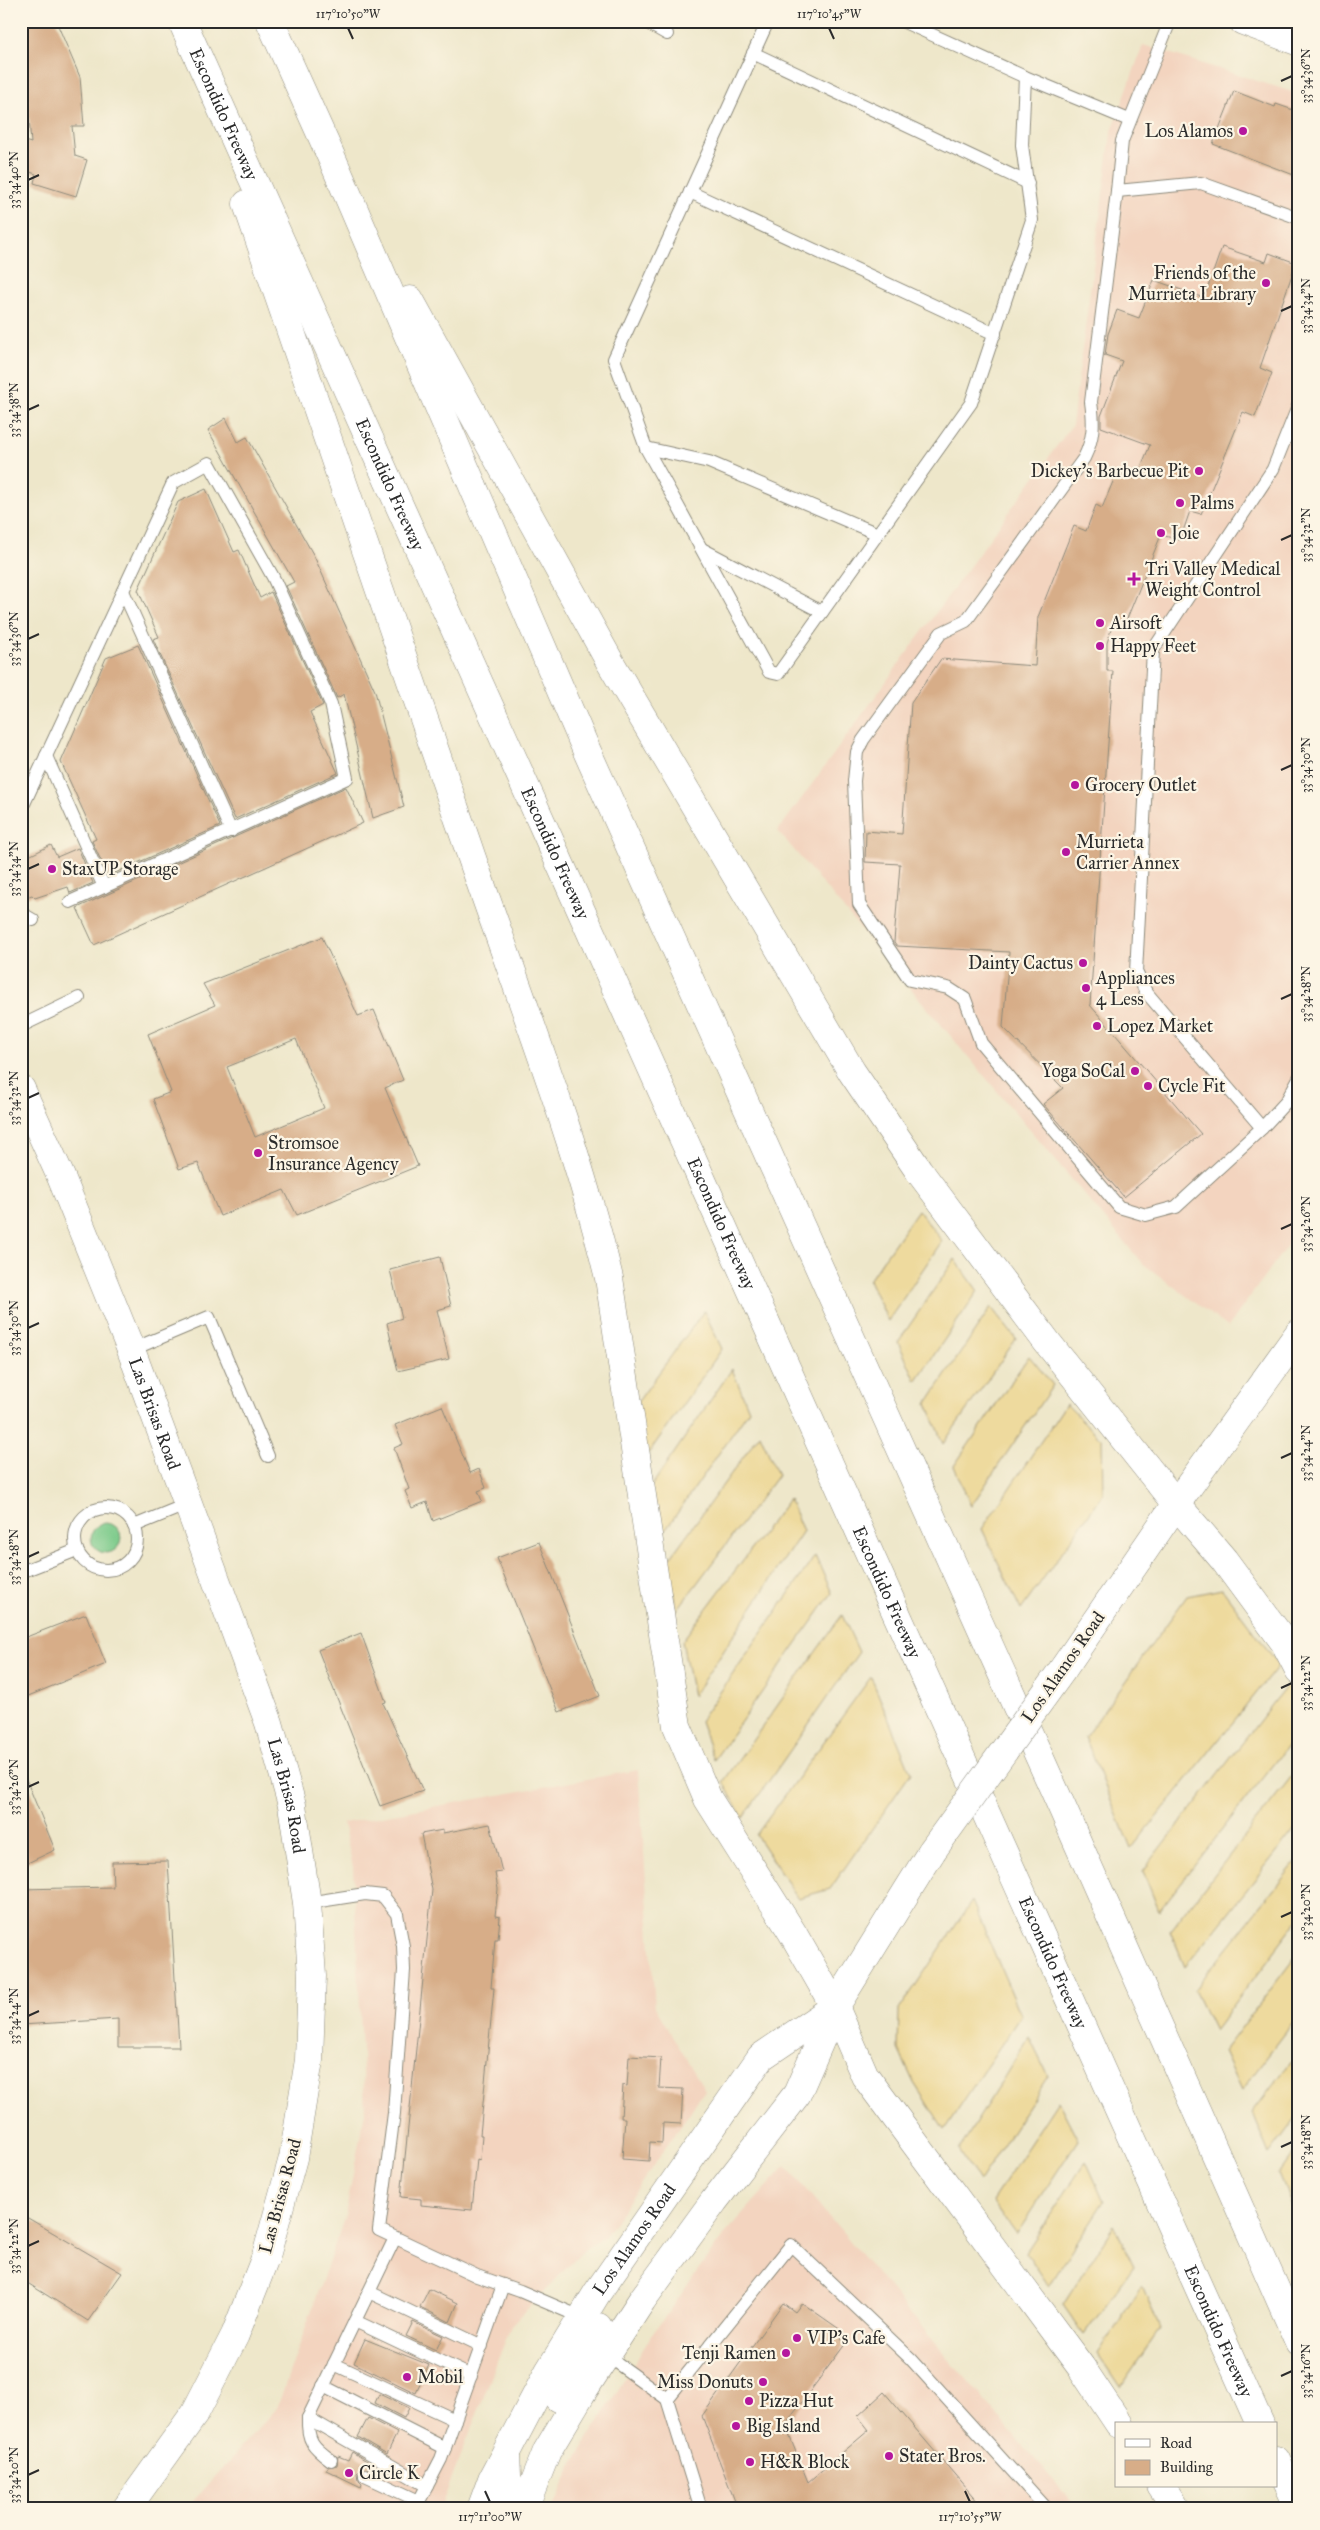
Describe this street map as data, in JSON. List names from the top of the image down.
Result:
{
  "streets": {
    "main road": ["Escondido Freeway", "Las Brisas Road", "Los Alamos Road"]
  },
  "places": {
    "other": [
      "Los Alamos",
      "Friends of the Murrieta Library",
      "Dickey's Barbecue Pit",
      "Palms",
      "Joie",
      "Airsoft",
      "Happy Feet",
      "Grocery Outlet",
      "Murrieta Carrier Annex",
      "StaxUP Storage",
      "Dainty Cactus",
      "Appliances 4 Less",
      "Lopez Market",
      "Yoga SoCal",
      "Cycle Fit",
      "Stromsoe Insurance Agency",
      "VIP's Cafe",
      "Tenji Ramen",
      "Mobil",
      "Miss Donuts",
      "Pizza Hut",
      "Big Island",
      "Stater Bros.",
      "H&R Block",
      "Circle K"
    ],
    "health": ["Tri Valley Medical Weight Control"]
  },
  "legend": ["Road", "Building"],
  "coordinates": [
    "117°10'50\"W",
    "117°10'45\"W",
    "33°34'36\"N",
    "33°34'40\"N",
    "33°34'34\"N",
    "33°34'38\"N",
    "33°34'32\"N",
    "33°34'30\"N",
    "33°34'28\"N",
    "33°34'26\"N",
    "33°34'24\"N",
    "33°34'22\"N",
    "33°34'20\"N",
    "33°34'18\"N",
    "33°34'16\"N",
    "117°11'00\"W",
    "117°10'55\"W"
  ]
}
